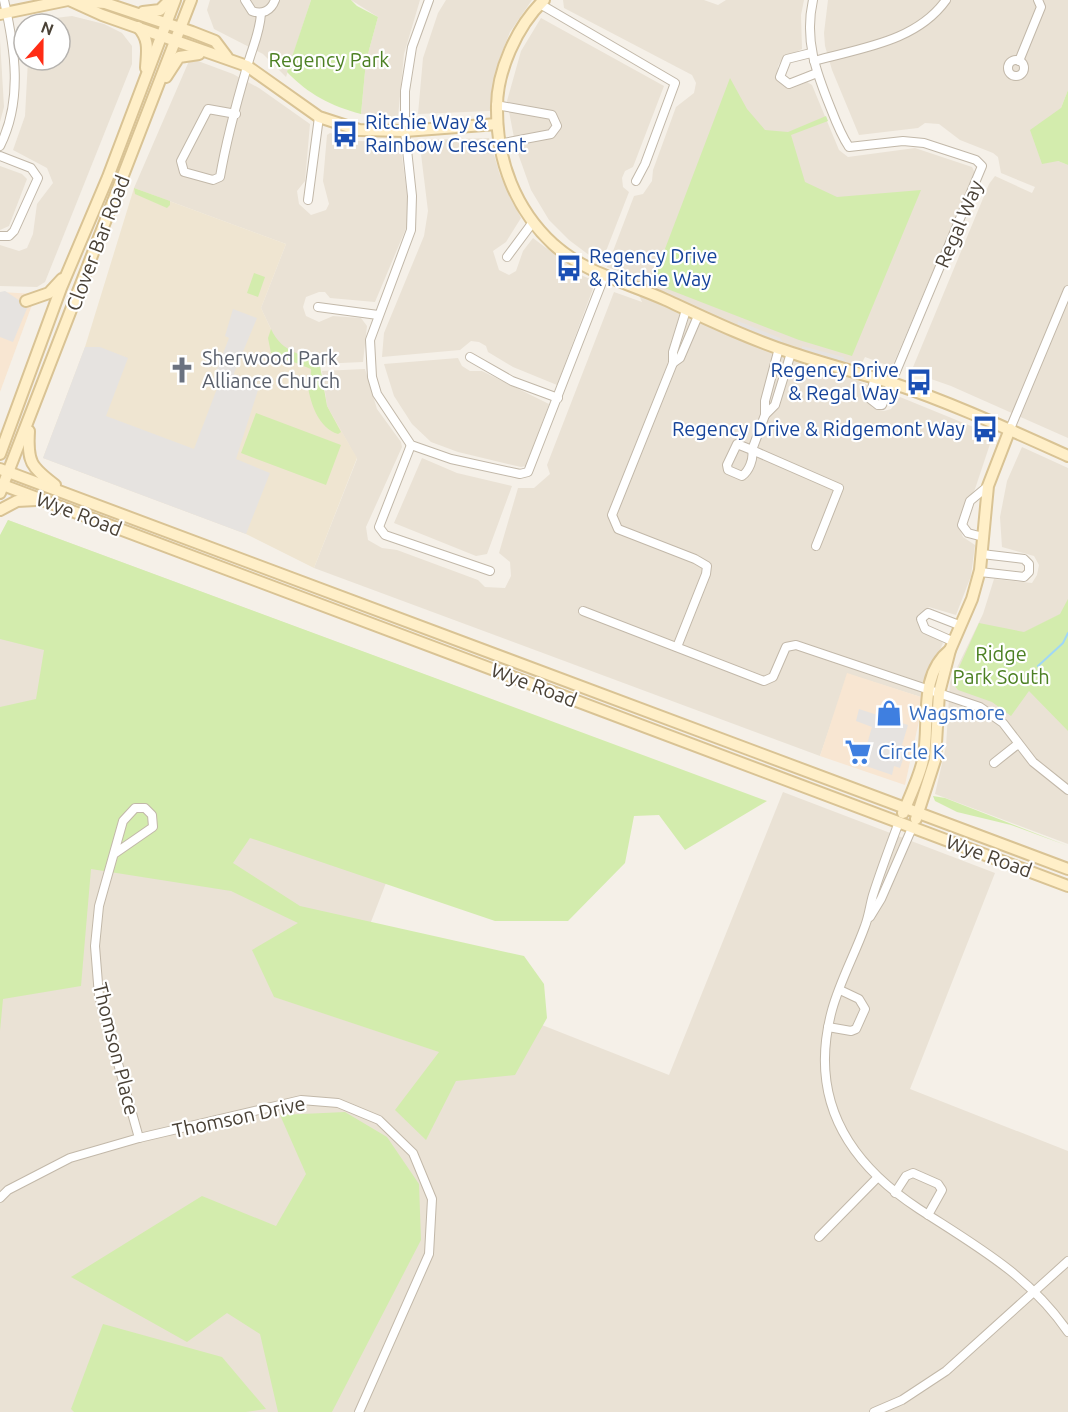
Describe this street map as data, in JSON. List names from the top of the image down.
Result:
{
  "streets": {
    "main road": ["Clover Bar Road", "Wye Road"],
    "street": ["Regal Way", "Thomson Place", "Thomson Drive"]
  },
  "crossings": [
    ["Clover Bar Road", "Wye Road"],
    ["Thomson Place", "Thomson Drive"]
  ],
  "parks": ["Regency Park", "Ridge Park South"],
  "places": {
    "bus stop": [
      "Ritchie Way & Rainbow Crescent",
      "Regency Drive & Ritchie Way",
      "Regency Drive & Regal Way",
      "Regency Drive & Ridgemont Way"
    ],
    "church": ["Sherwood Park Alliance Church"],
    "shop": ["Wagsmore"],
    "supermarket": ["Circle K"]
  },
  "north": "top"
}
